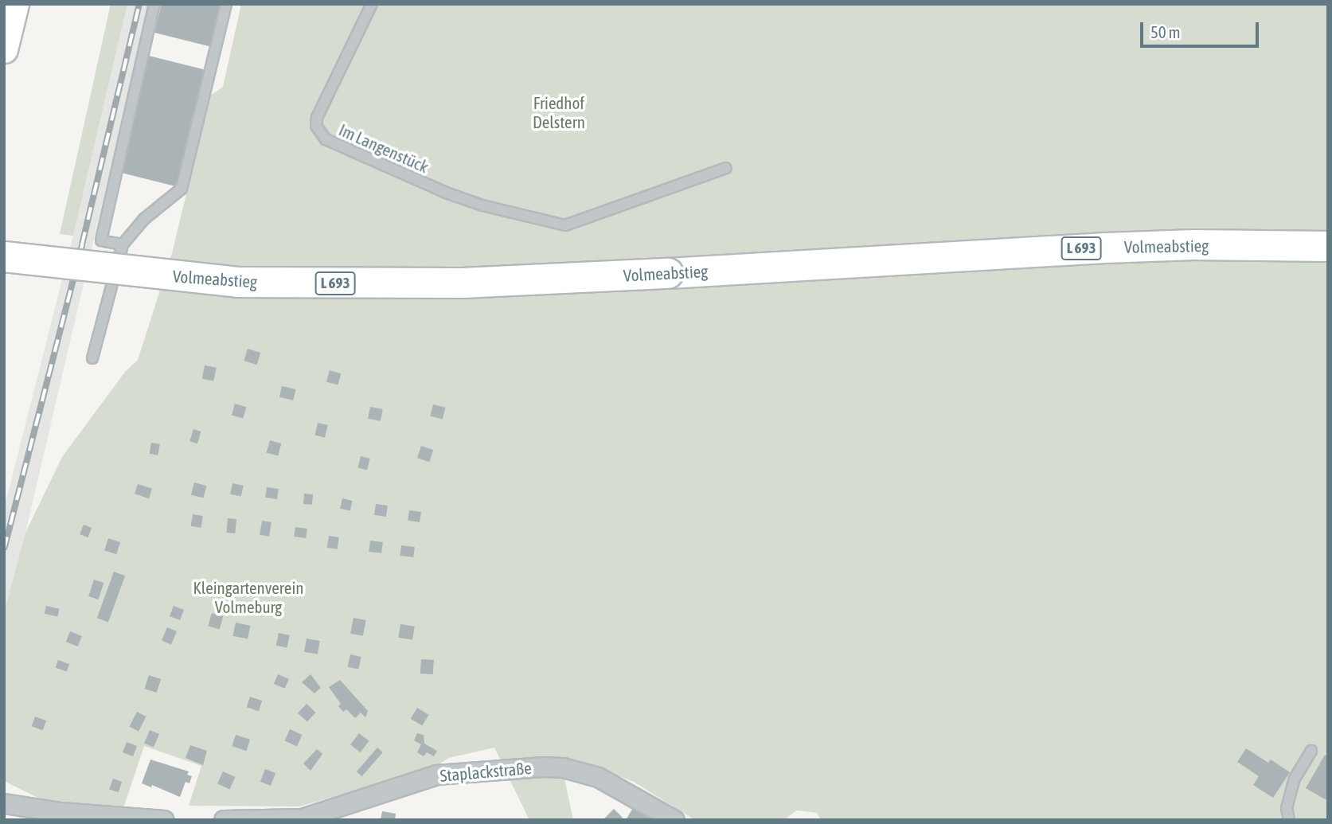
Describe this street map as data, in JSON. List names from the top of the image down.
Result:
{
  "streets": {
    "main road": ["Volmeabstieg", "L 693"],
    "street": ["Staplackstraße"],
    "lane": ["Im Langenstück"]
  },
  "parks": ["Friedhof Delstern", "Kleingartenverein Volmeburg"],
  "scale_bar": "50 m"
}
